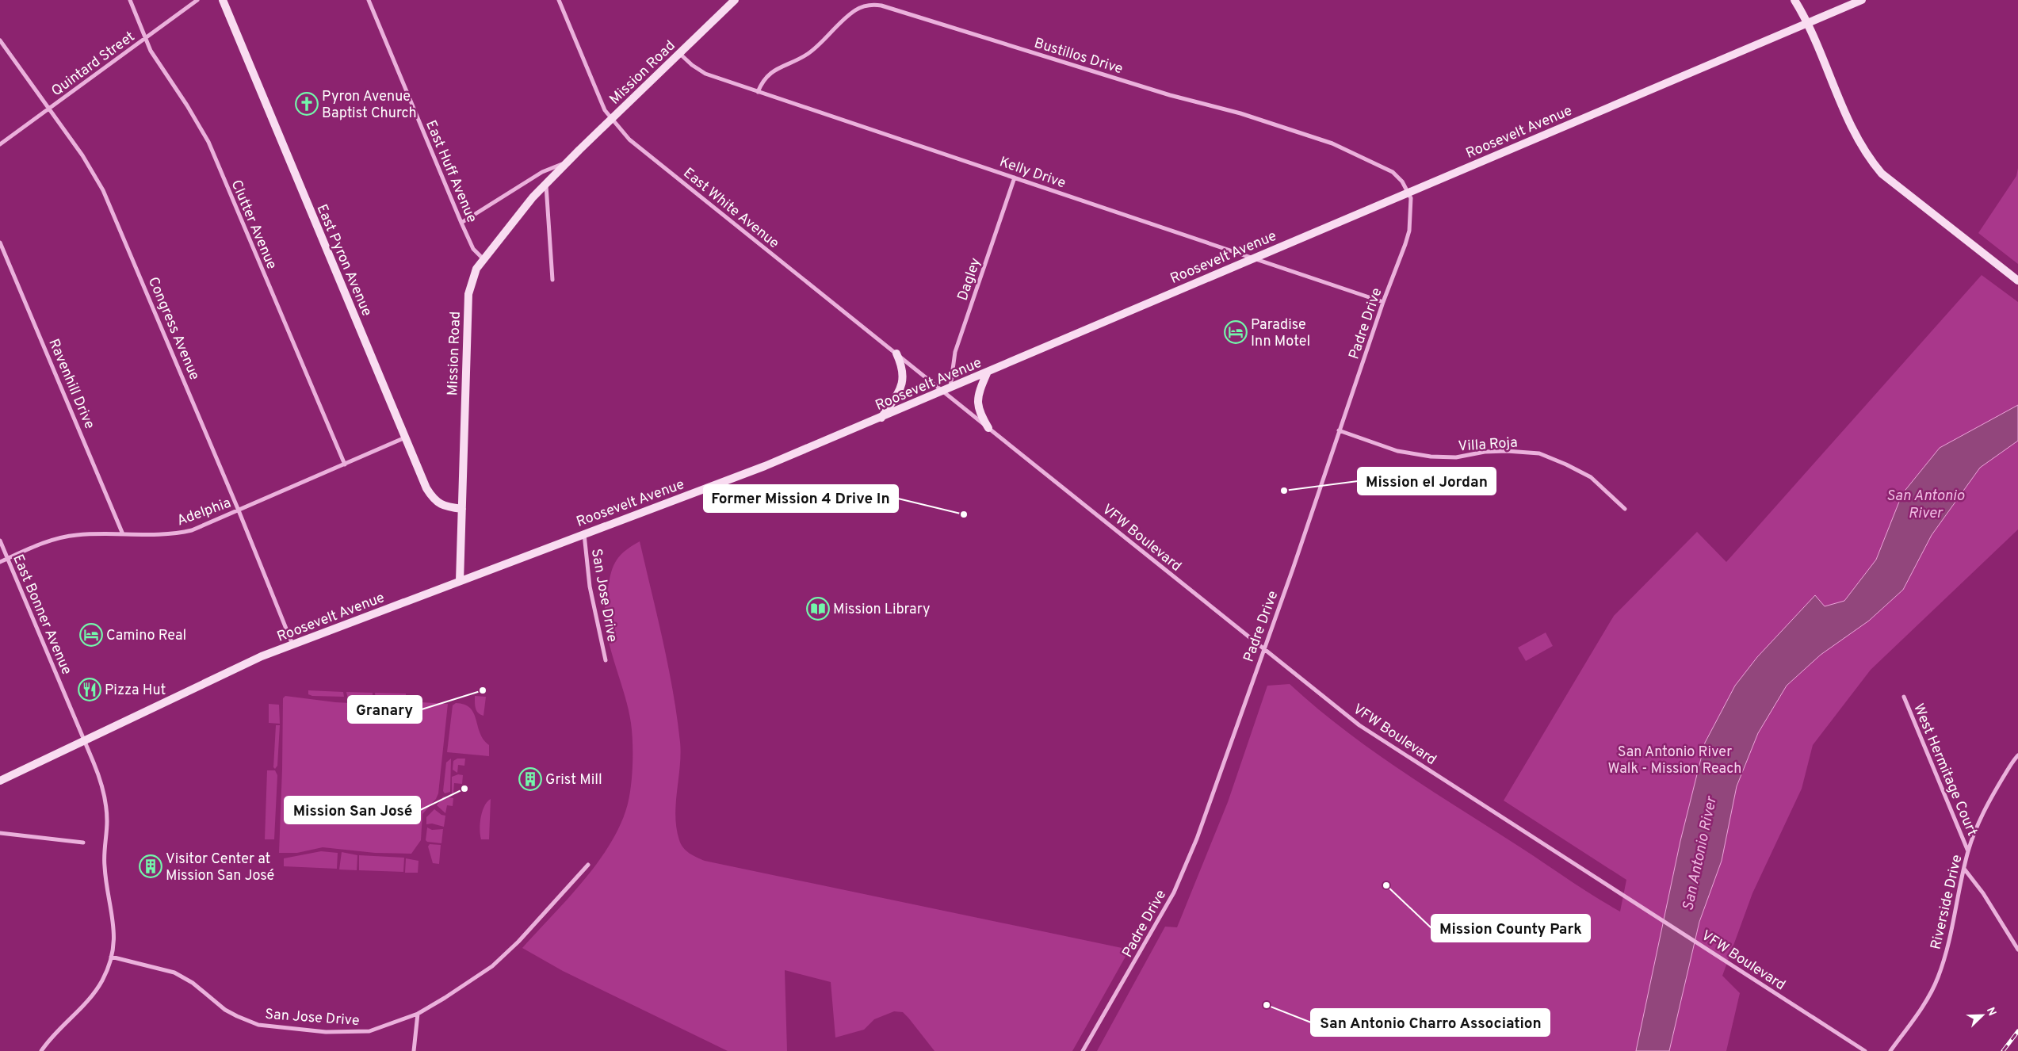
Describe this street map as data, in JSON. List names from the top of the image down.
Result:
{
  "streets": {
    "main road": ["Mission Road", "Roosevelt Avenue", "East Pyron Avenue"],
    "street": [
      "Bustillos Drive",
      "Quintard Street",
      "East Huff Avenue",
      "Kelly Drive",
      "East White Avenue",
      "Clutter Avenue",
      "Dagley",
      "Padre Drive",
      "Congress Avenue",
      "Ravenhill Drive",
      "Villa Roja",
      "Adelphia",
      "VFW Boulevard",
      "San Jose Drive",
      "East Bonner Avenue",
      "West Hermitage Court",
      "Riverside Drive"
    ]
  },
  "crossings": [
    ["Bustillos Drive", "Roosevelt Avenue"],
    ["Bustillos Drive", "Kelly Drive"],
    ["Bustillos Drive", "Padre Drive"],
    ["Quintard Street", "Clutter Avenue"],
    ["Quintard Street", "Congress Avenue"],
    ["Mission Road", "Roosevelt Avenue"],
    ["Mission Road", "East Huff Avenue"],
    ["Mission Road", "Kelly Drive"],
    ["Mission Road", "East White Avenue"],
    ["Mission Road", "East Pyron Avenue"],
    ["Roosevelt Avenue", "Kelly Drive"],
    ["Roosevelt Avenue", "East White Avenue"],
    ["Roosevelt Avenue", "Dagley"],
    ["Roosevelt Avenue", "Padre Drive"],
    ["Roosevelt Avenue", "Congress Avenue"],
    ["Roosevelt Avenue", "VFW Boulevard"],
    ["Roosevelt Avenue", "San Jose Drive"],
    ["Roosevelt Avenue", "East Bonner Avenue"],
    ["Kelly Drive", "Dagley"],
    ["Kelly Drive", "Padre Drive"],
    ["East White Avenue", "Dagley"],
    ["East White Avenue", "VFW Boulevard"],
    ["Clutter Avenue", "Adelphia"],
    ["East Pyron Avenue", "Adelphia"],
    ["Dagley", "VFW Boulevard"],
    ["Padre Drive", "Villa Roja"],
    ["Padre Drive", "VFW Boulevard"],
    ["Congress Avenue", "Adelphia"],
    ["Ravenhill Drive", "Adelphia"],
    ["Adelphia", "East Bonner Avenue"],
    ["San Jose Drive", "East Bonner Avenue"],
    ["West Hermitage Court", "Riverside Drive"]
  ],
  "water": ["San Antonio River"],
  "parks": ["San Antonio River Walk - Mission Reach"],
  "places": {
    "church": ["Pyron Avenue Baptist Church"],
    "hotel": ["Paradise Inn Motel", "Camino Real"],
    "other": [
      "Mission el Jordan",
      "Former Mission 4 Drive In",
      "Granary",
      "Mission San José",
      "Mission County Park",
      "San Antonio Charro Association"
    ],
    "library": ["Mission Library"],
    "restaurant": ["Pizza Hut"],
    "building": ["Grist Mill", "Visitor Center at Mission San José"]
  },
  "north": "top right"
}
